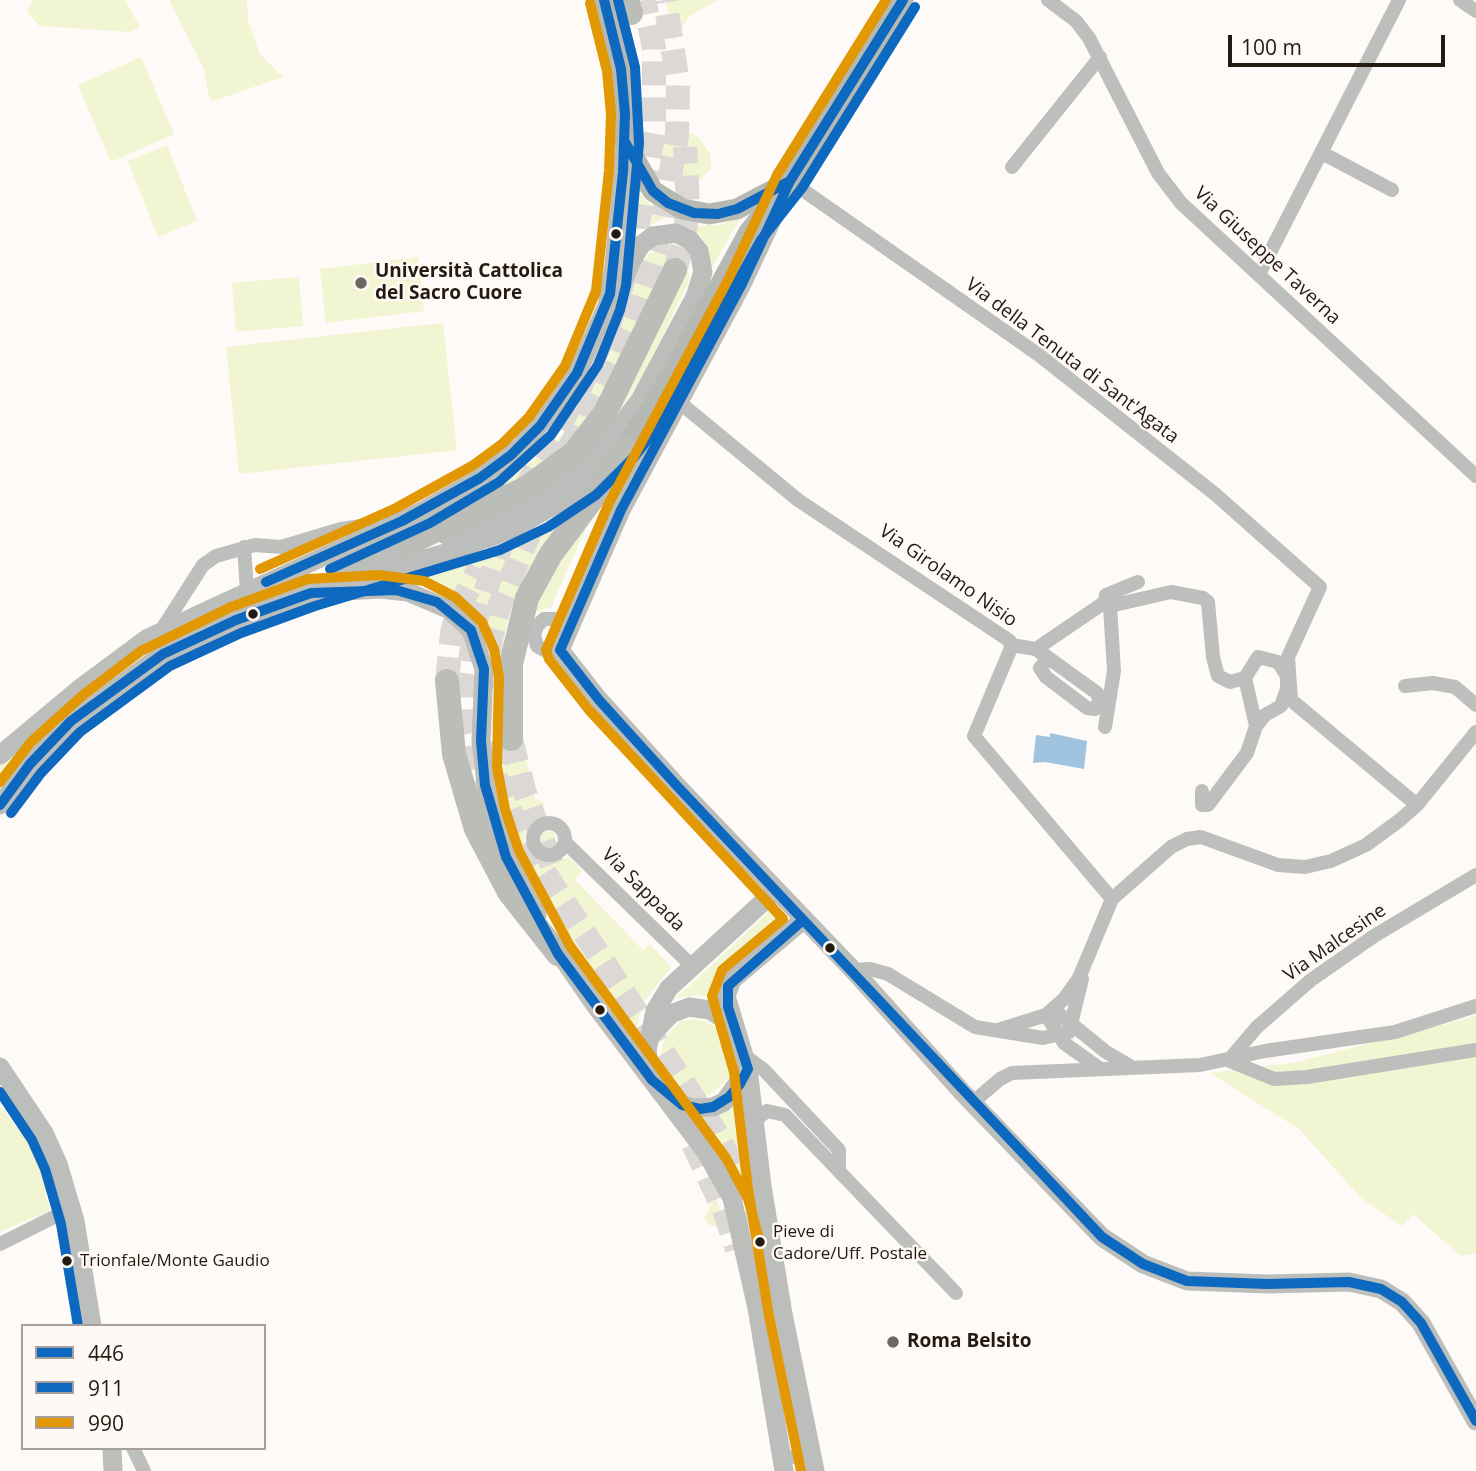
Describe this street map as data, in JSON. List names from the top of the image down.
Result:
{
  "streets": {
    "street": [
      "Via Giuseppe Taverna",
      "Via della Tenuta di Sant'Agata",
      "Via Girolamo Nisio",
      "Via Sappada",
      "Via Malcesine"
    ]
  },
  "places": [
    "Università Cattolica del Sacro Cuore",
    "Pieve di Cadore/Uff. Postale",
    "Trionfale/Monte Gaudio",
    "Roma Belsito"
  ],
  "lines": ["transit line 446", "transit line 911", "transit line 990"],
  "legend": ["446", "911", "990"],
  "scale_bar": "100 m"
}
